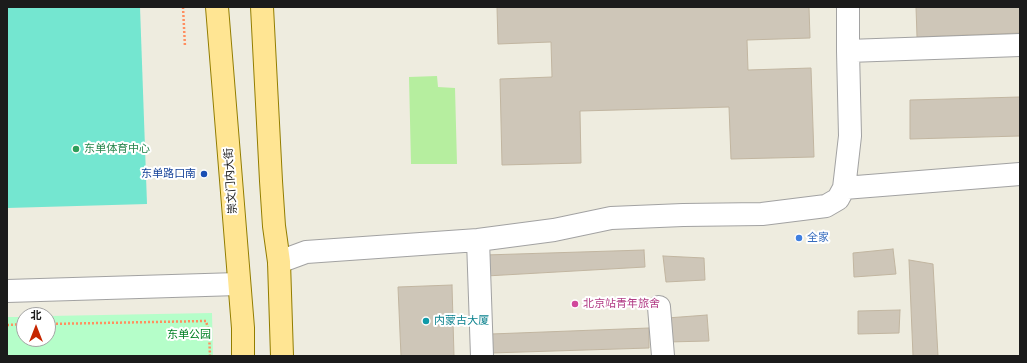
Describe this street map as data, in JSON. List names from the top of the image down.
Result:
{
  "streets": {
    "main road": ["崇文门内大街"]
  },
  "parks": ["东单公园"],
  "places": [
    "东单体育中心",
    "东单路口南",
    "全家",
    "北京站青年旅舍",
    "内蒙古大厦"
  ],
  "north": "top"
}
